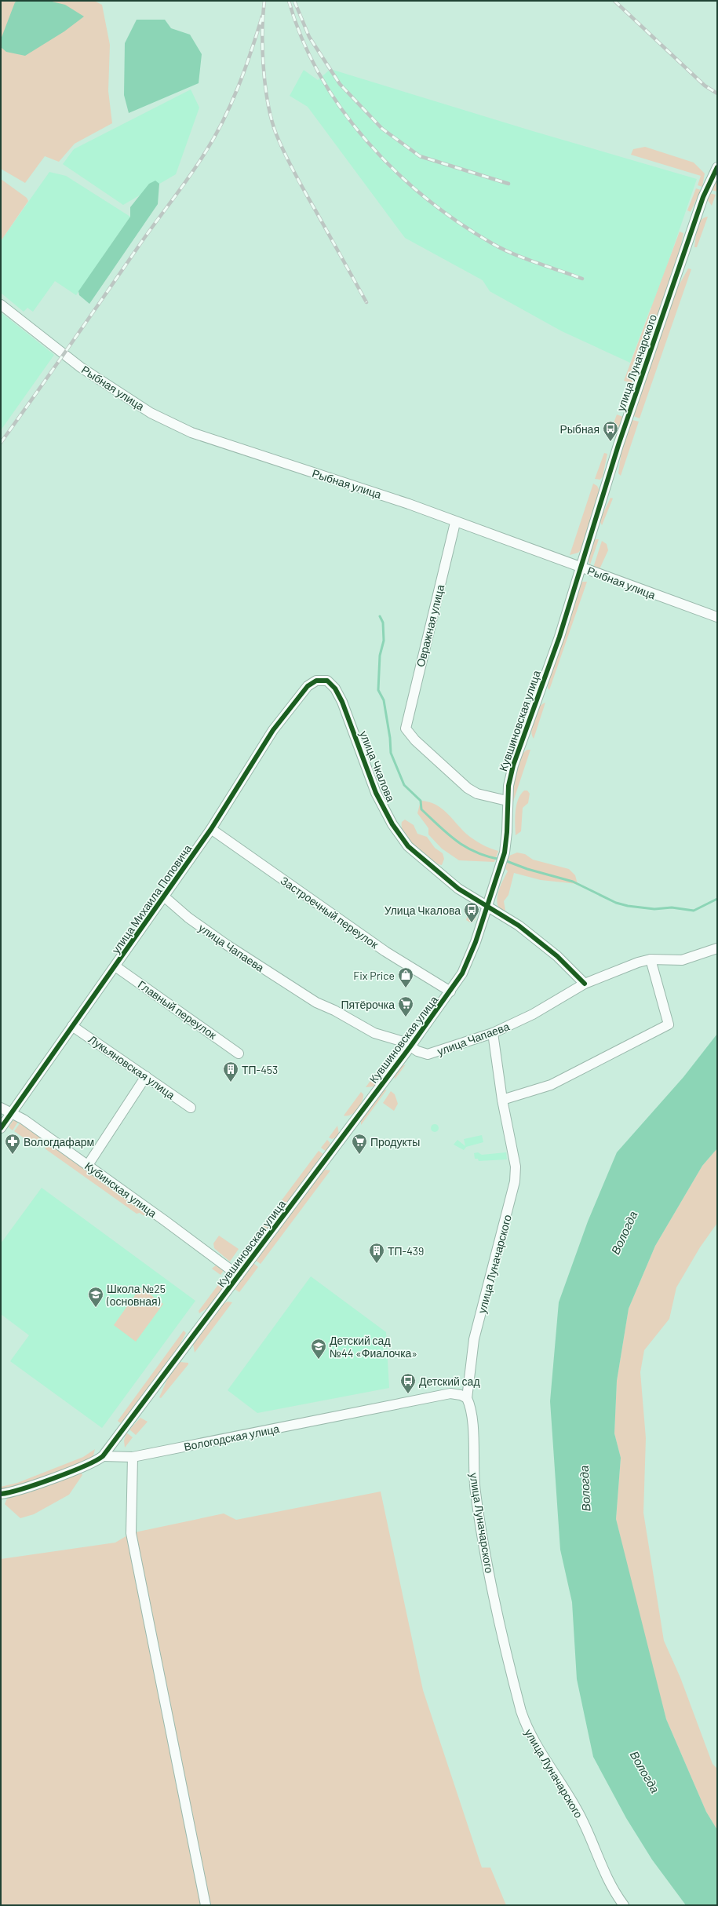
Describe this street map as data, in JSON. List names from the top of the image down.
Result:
{
  "streets": {
    "street": [
      "улица Луначарского",
      "Рыбная улица",
      "Овражная улица",
      "Кувшиновская улица",
      "улица Чкалова",
      "улица Михаила Поповича",
      "Застроечный переулок",
      "улица Чапаева",
      "Главный переулок",
      "Лукьяновская улица",
      "Кубинская улица",
      "Вологодская улица"
    ]
  },
  "crossings": [
    ["улица Луначарского", "Рыбная улица"],
    ["улица Луначарского", "Кувшиновская улица"],
    ["улица Луначарского", "улица Чапаева"],
    ["улица Луначарского", "Вологодская улица"],
    ["Рыбная улица", "Овражная улица"],
    ["Рыбная улица", "Кувшиновская улица"],
    ["Овражная улица", "Кувшиновская улица"],
    ["Кувшиновская улица", "улица Чкалова"],
    ["Кувшиновская улица", "Застроечный переулок"],
    ["Кувшиновская улица", "улица Чапаева"],
    ["Кувшиновская улица", "Кубинская улица"],
    ["Кувшиновская улица", "Вологодская улица"],
    ["улица Чкалова", "улица Михаила Поповича"],
    ["улица Чкалова", "улица Чапаева"],
    ["улица Михаила Поповича", "Застроечный переулок"],
    ["улица Михаила Поповича", "улица Чапаева"],
    ["улица Михаила Поповича", "Главный переулок"],
    ["улица Михаила Поповича", "Лукьяновская улица"],
    ["улица Михаила Поповича", "Кубинская улица"]
  ],
  "water": ["Вологда"],
  "places": {
    "bus stop": ["Рыбная", "Улица Чкалова", "Детский сад"],
    "shop": ["Fix Price"],
    "supermarket": ["Пятёрочка", "Продукты"],
    "building": ["ТП-453", "ТП-439"],
    "pharmacy": ["Вологдафарм"],
    "school or university": ["Школа №25 (основная)", "Детский сад №44 «Фиалочка»"]
  }
}
